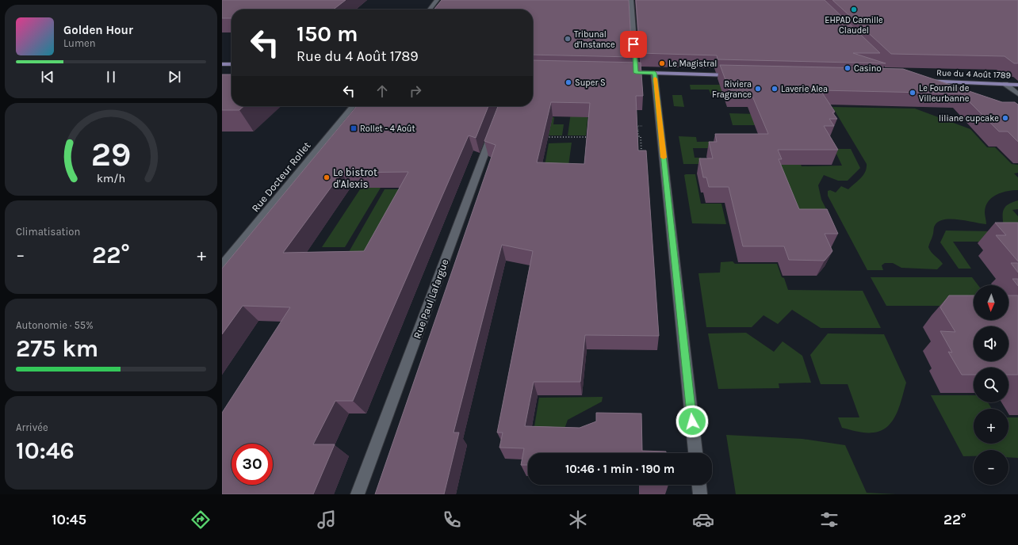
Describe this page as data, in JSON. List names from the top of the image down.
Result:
{
  "streets": {
    "main road": ["Rue du 4 Août 1789"],
    "street": ["Rue Docteur Rollet", "Rue Paul Lafargue"]
  },
  "places": {
    "other": [
      "EHPAD Camille Claudel",
      "Tribunal d'Instance",
      "Le Magistral",
      "Casino",
      "Super S",
      "Riviera Fragrance",
      "Laverie Alea",
      "Le Fournil de Villeurbanne",
      "liliane cupcake",
      "Le bistrot d'Alexis"
    ],
    "transit": ["Rollet - 4 Août"]
  },
  "north": "bottom",
  "page": {
    "turn": ["150 m", "Rue du 4 Août 1789"],
    "song": ["Golden Hour", "Lumen"],
    "tile": [
      "Climatisation",
      ["Autonomie · 55%", "275 km"],
      ["Arrivée", "10:46"]
    ],
    "heat": ["−", "22°", "+"],
    "map_buttons": ["+", "−"],
    "limit": "30",
    "trip": "10:46 · 1 min · 190 m",
    "tabs": ["10:45", "22°"],
    "gauge": ["29", "km/h"]
  }
}
